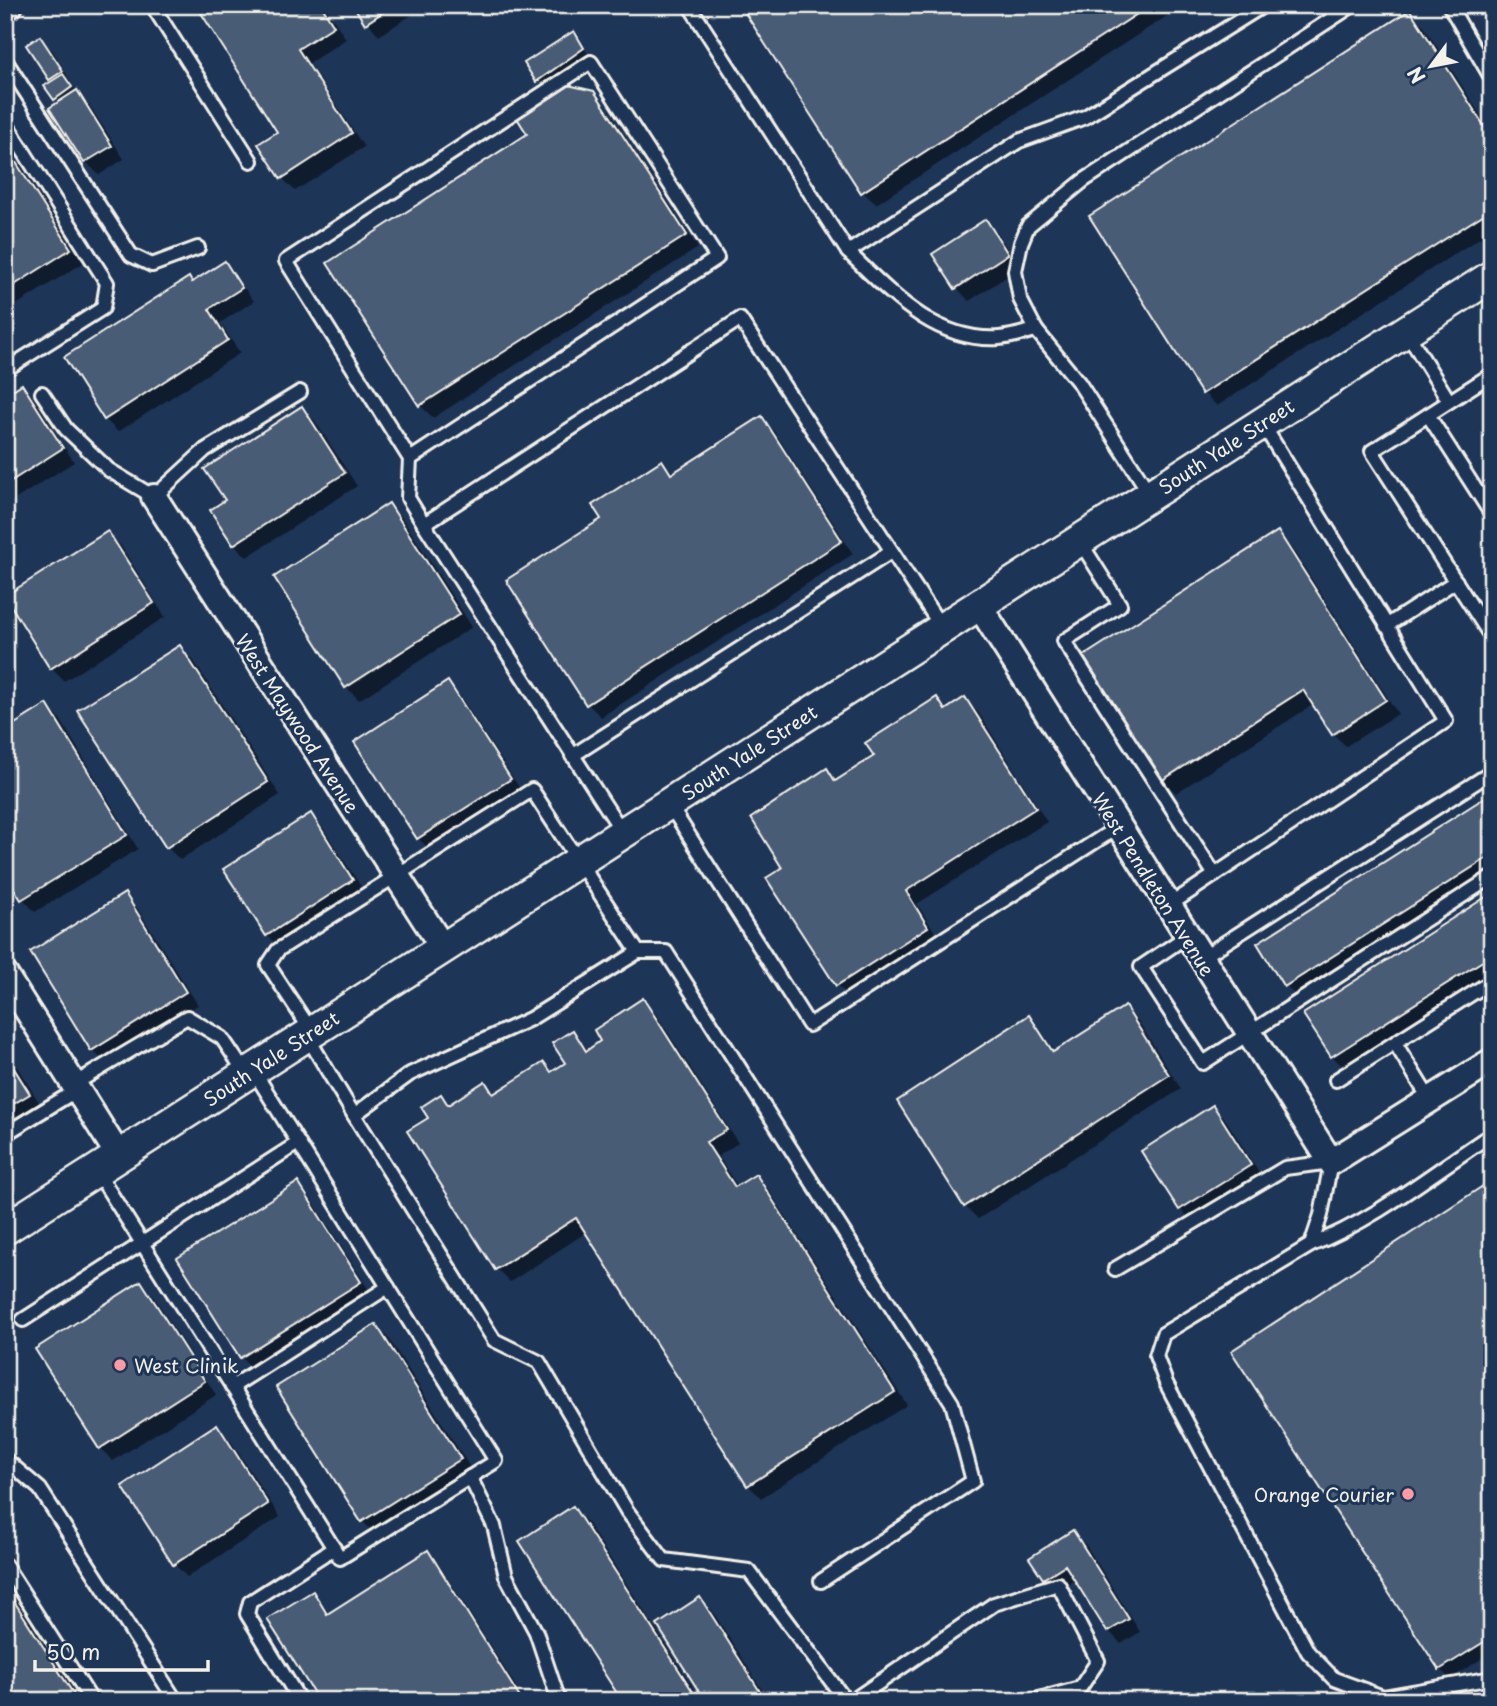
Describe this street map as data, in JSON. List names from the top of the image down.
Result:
{
  "streets": {
    "street": ["South Yale Street", "West Maywood Avenue", "West Pendleton Avenue"]
  },
  "crossings": [
    ["South Yale Street", "West Maywood Avenue"],
    ["South Yale Street", "West Pendleton Avenue"]
  ],
  "places": ["West Clinik", "Orange Courier"],
  "scale_bar": "50 m",
  "north": "bottom left"
}
